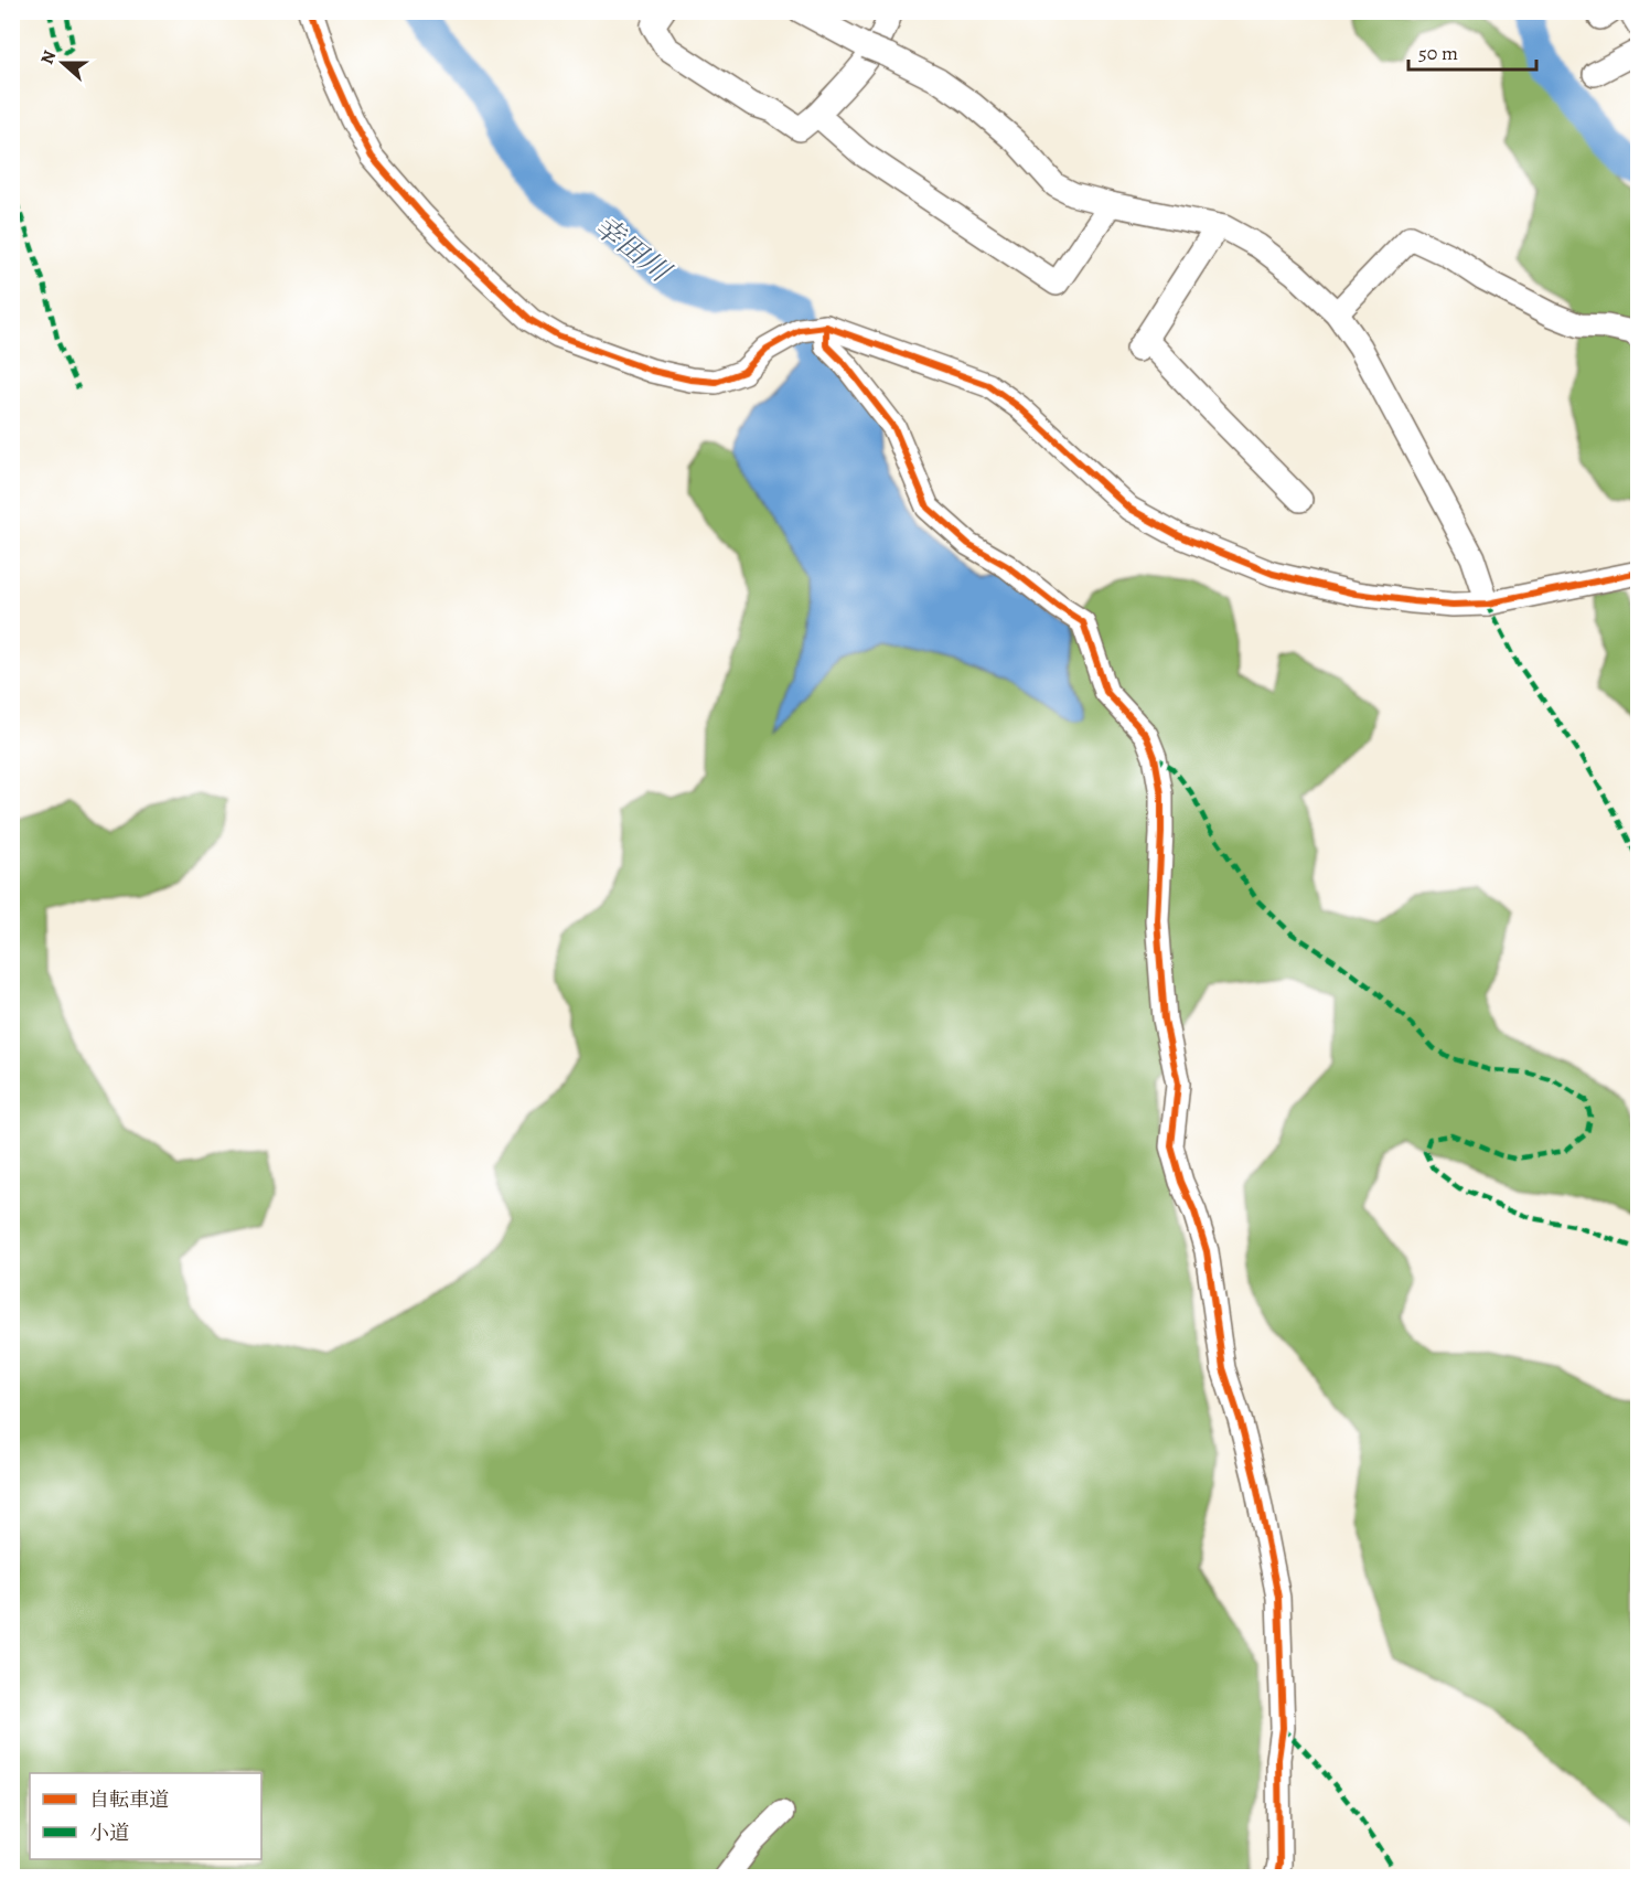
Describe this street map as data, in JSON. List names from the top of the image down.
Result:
{
  "water": ["幸田川"],
  "legend": ["自転車道", "小道"],
  "scale_bar": "50 m",
  "north": "left"
}
